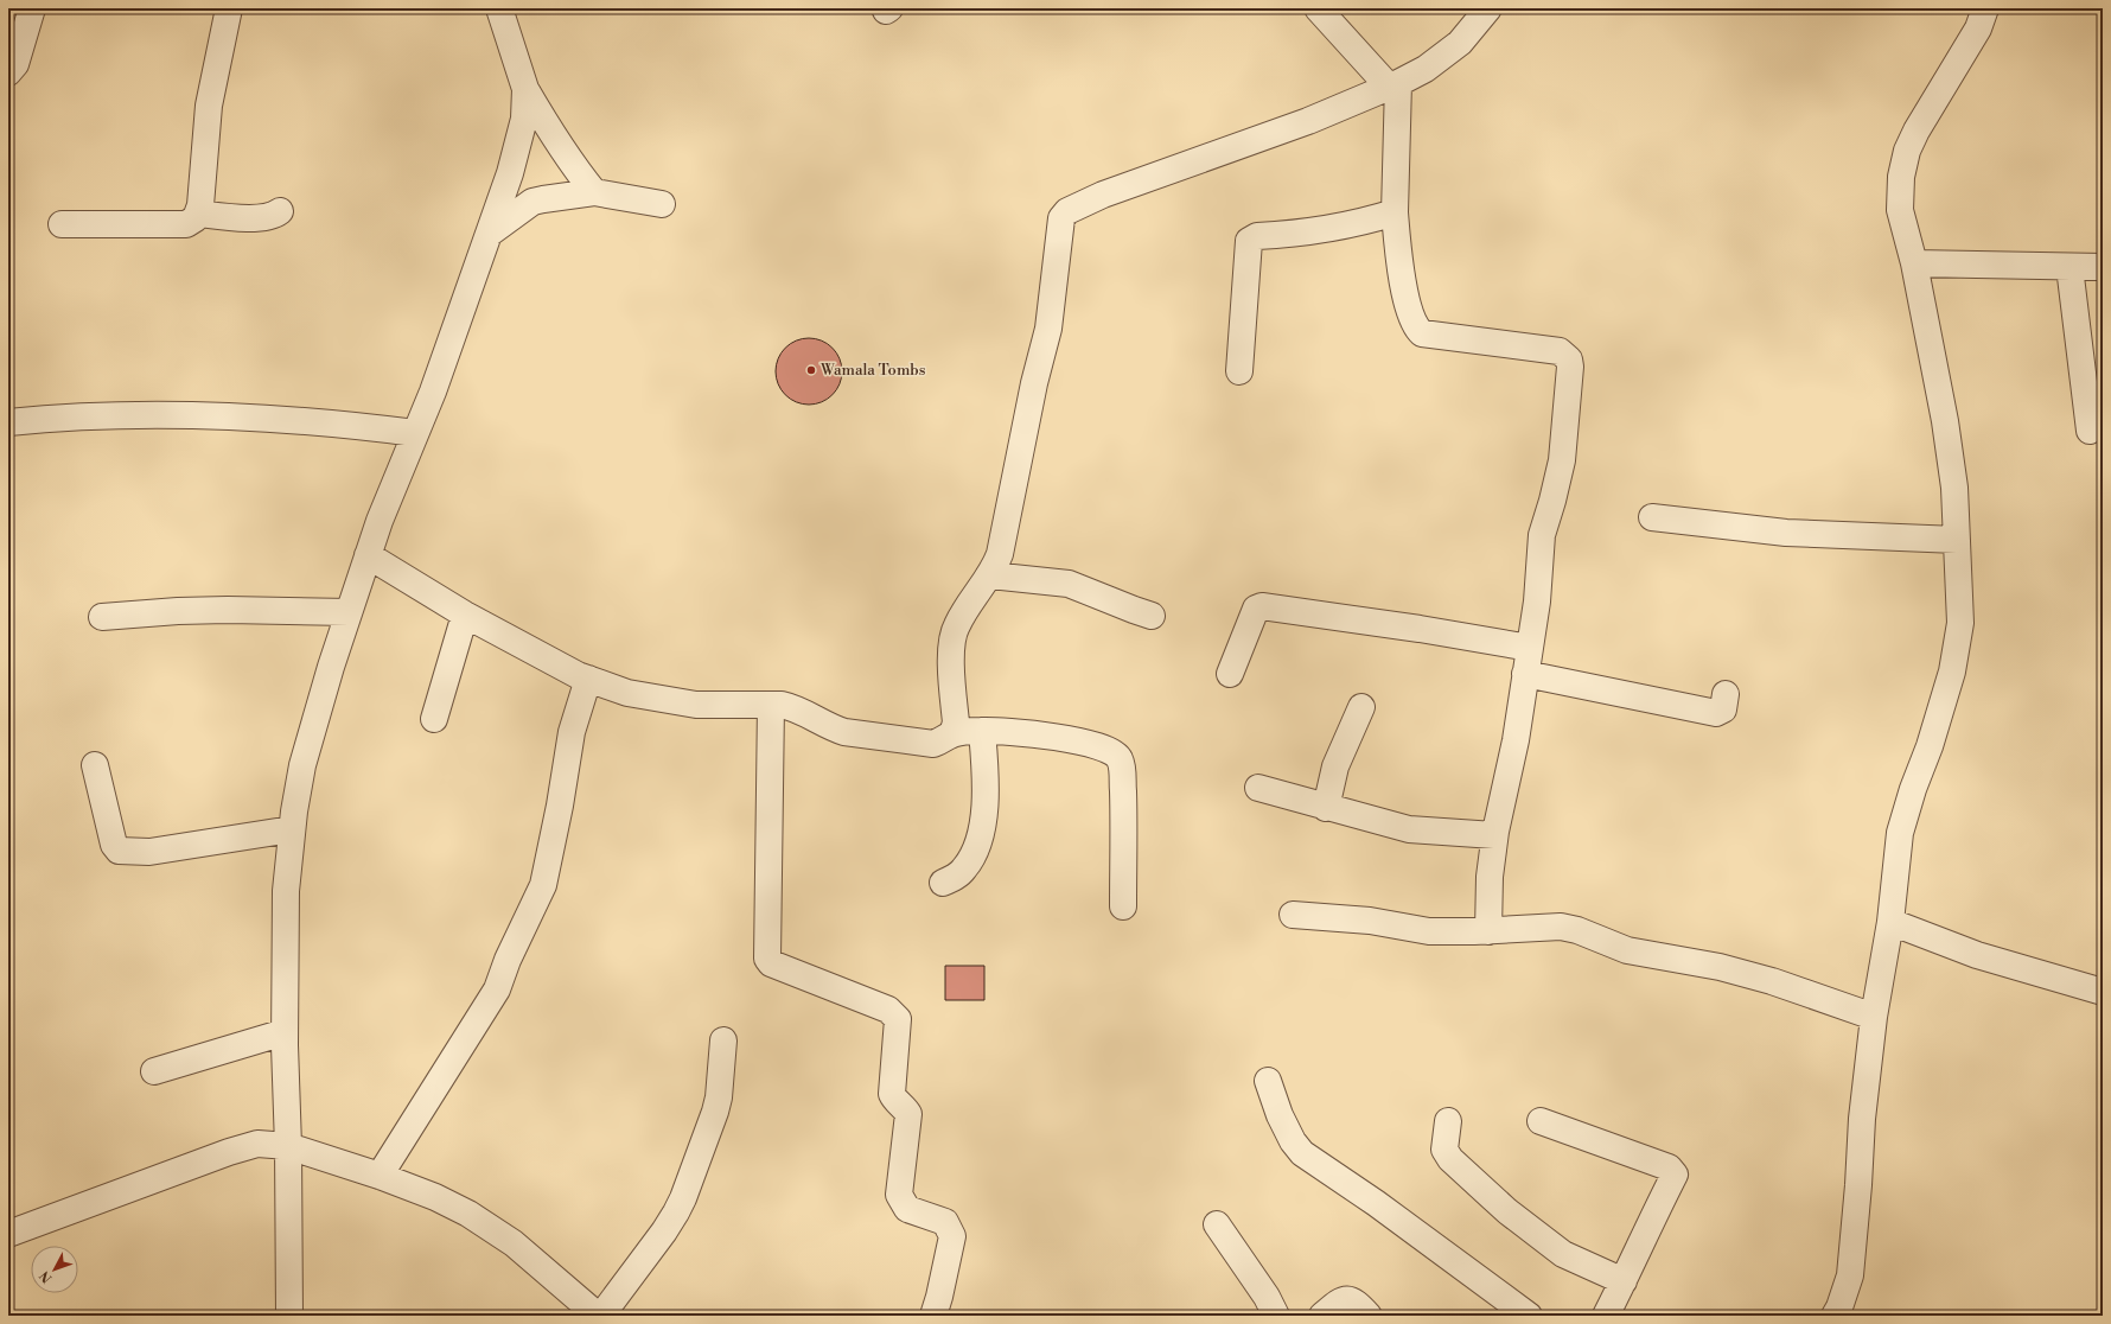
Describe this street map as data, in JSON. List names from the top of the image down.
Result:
{
  "places": ["Wamala Tombs"],
  "north": "bottom left"
}
